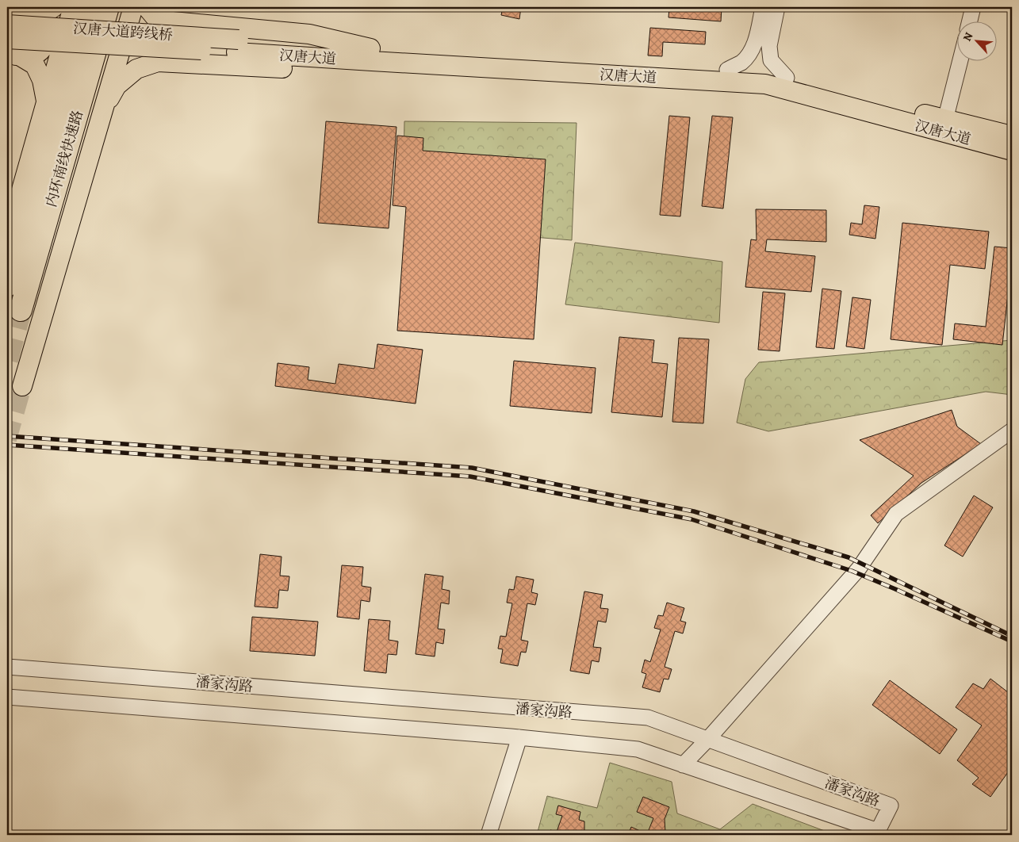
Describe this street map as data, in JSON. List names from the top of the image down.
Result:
{
  "streets": {
    "highway": ["内环南线快速路"],
    "main road": ["汉唐大道跨线桥", "汉唐大道"],
    "street": ["潘家沟路"]
  },
  "crossings": [
    ["汉唐大道跨线桥", "汉唐大道"]
  ],
  "north": "top left"
}
